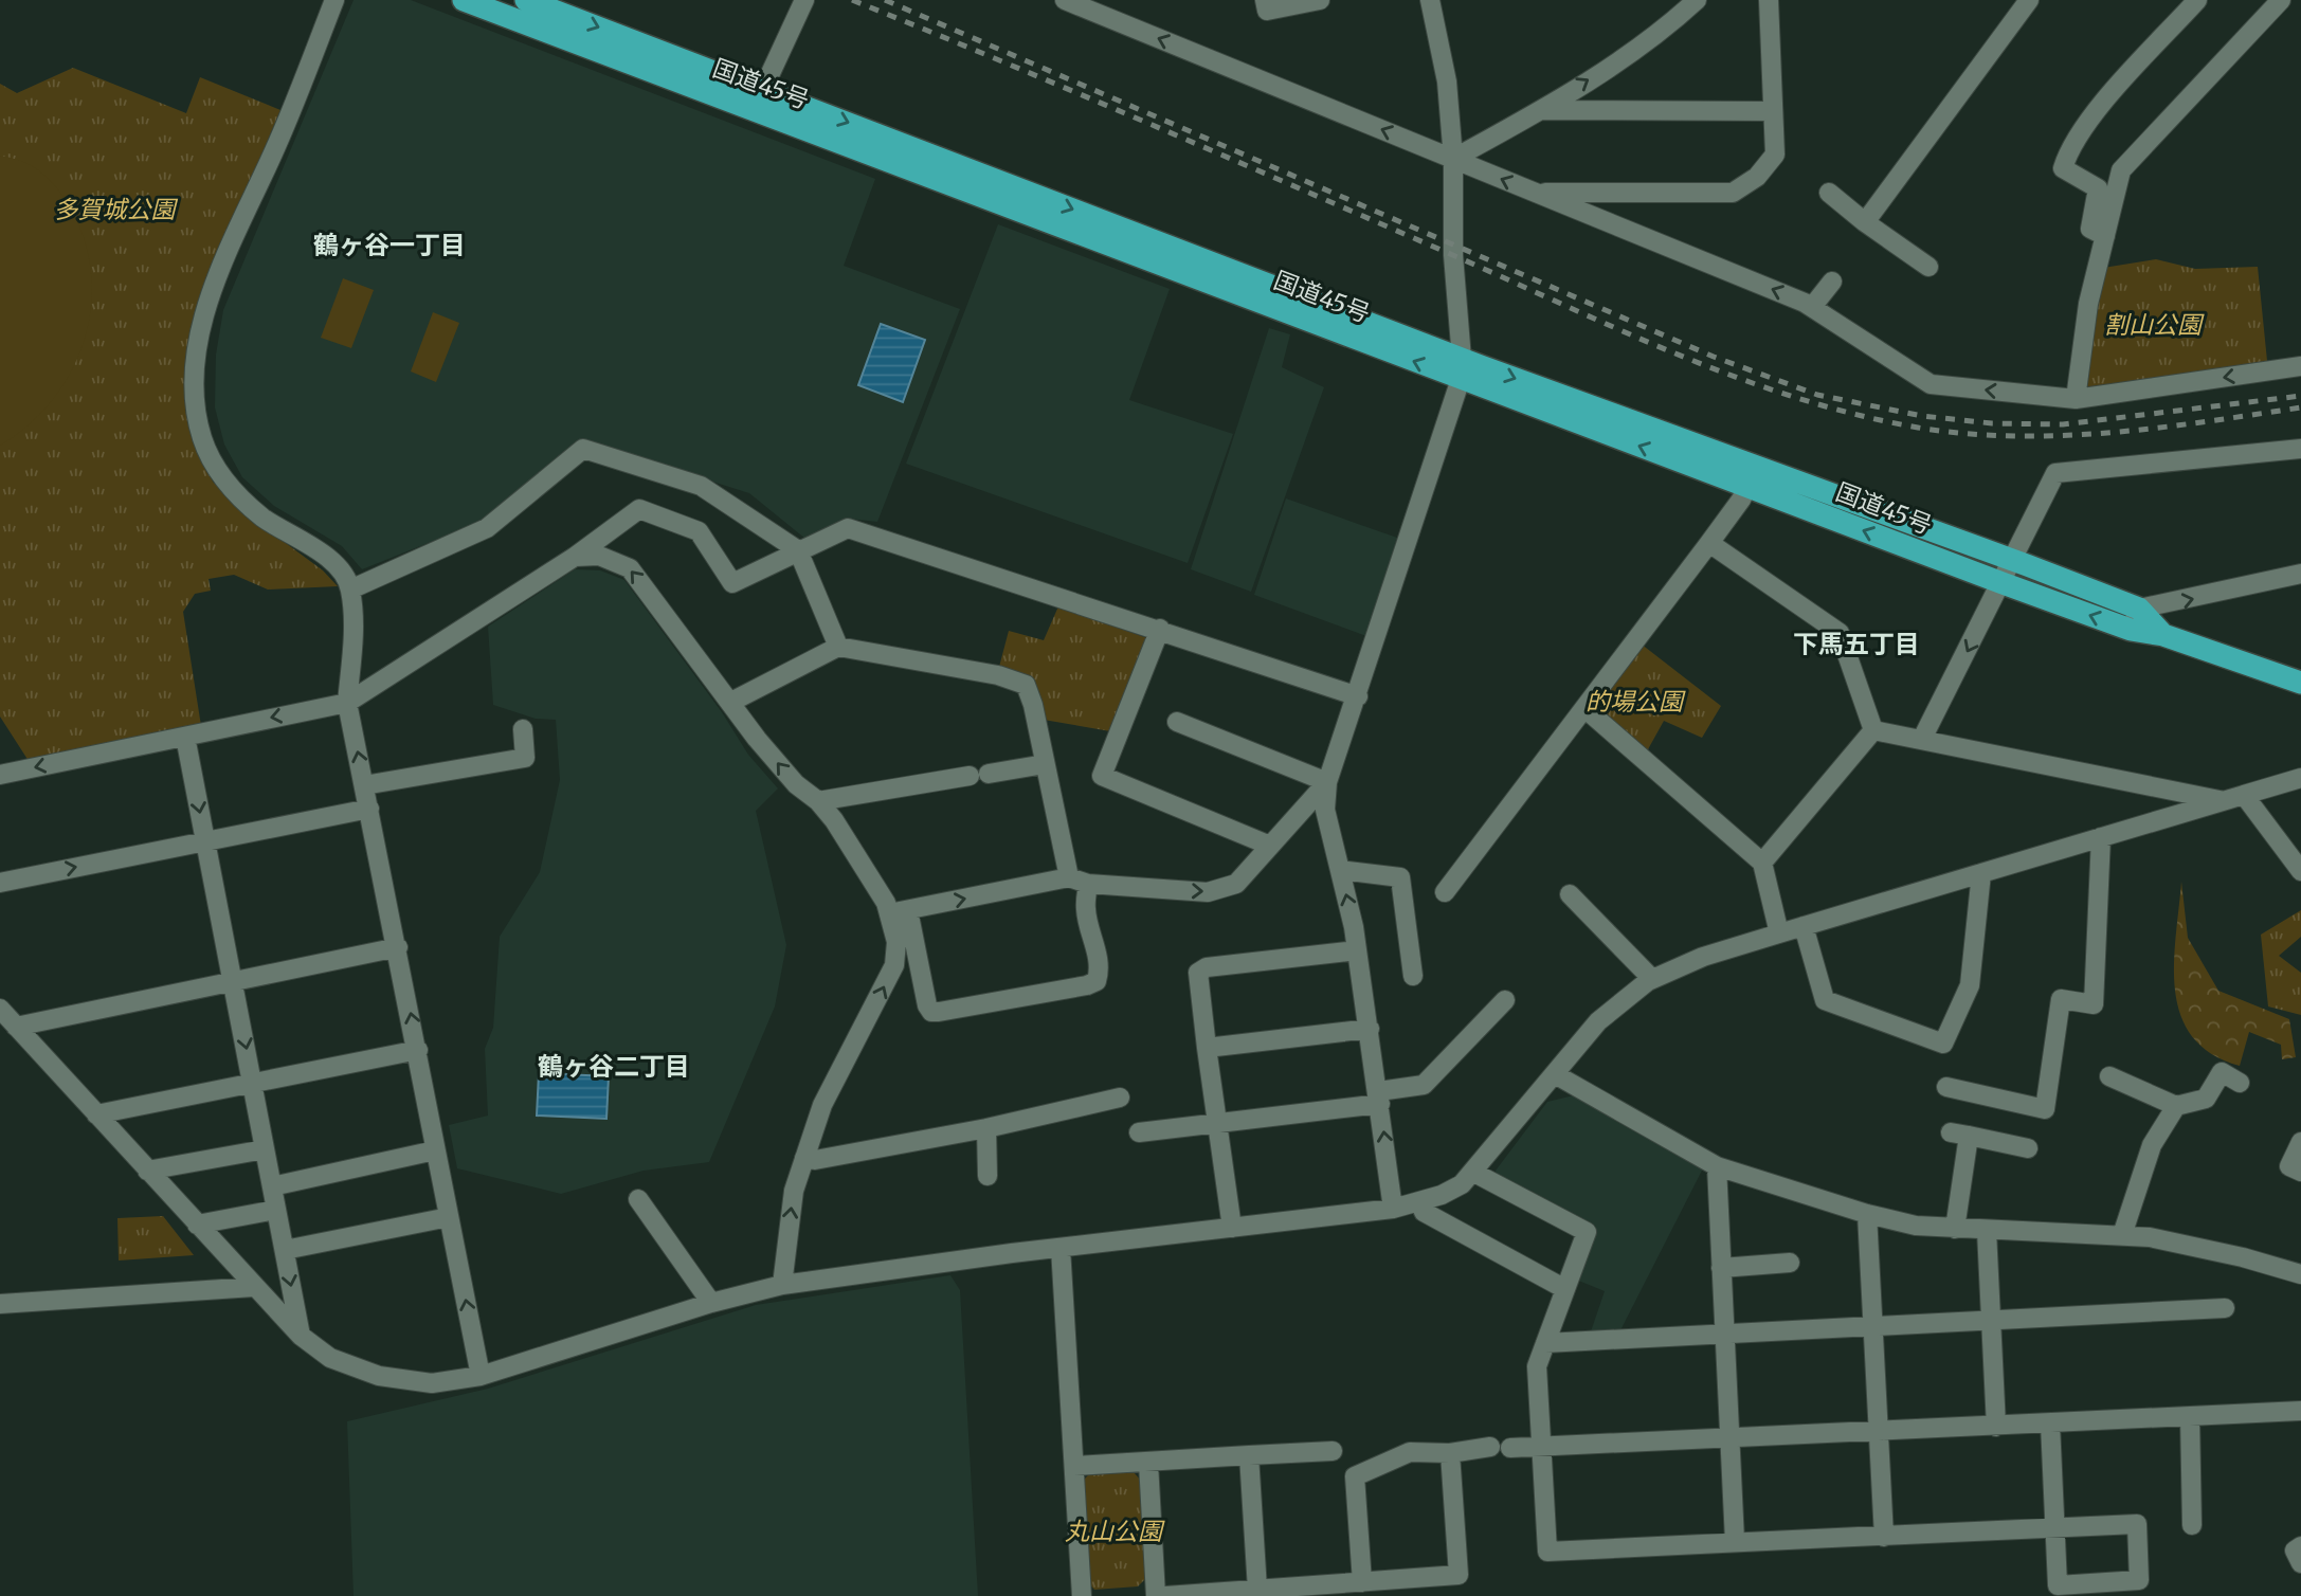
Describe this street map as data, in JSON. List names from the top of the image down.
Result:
{
  "streets": {
    "highway": ["国道45号"]
  },
  "districts": ["鶴ヶ谷一丁目", "下馬五丁目", "鶴ヶ谷二丁目"],
  "parks": [
    "多賀城公園",
    "割山公園",
    "的場公園",
    "丸山公園"
  ]
}
